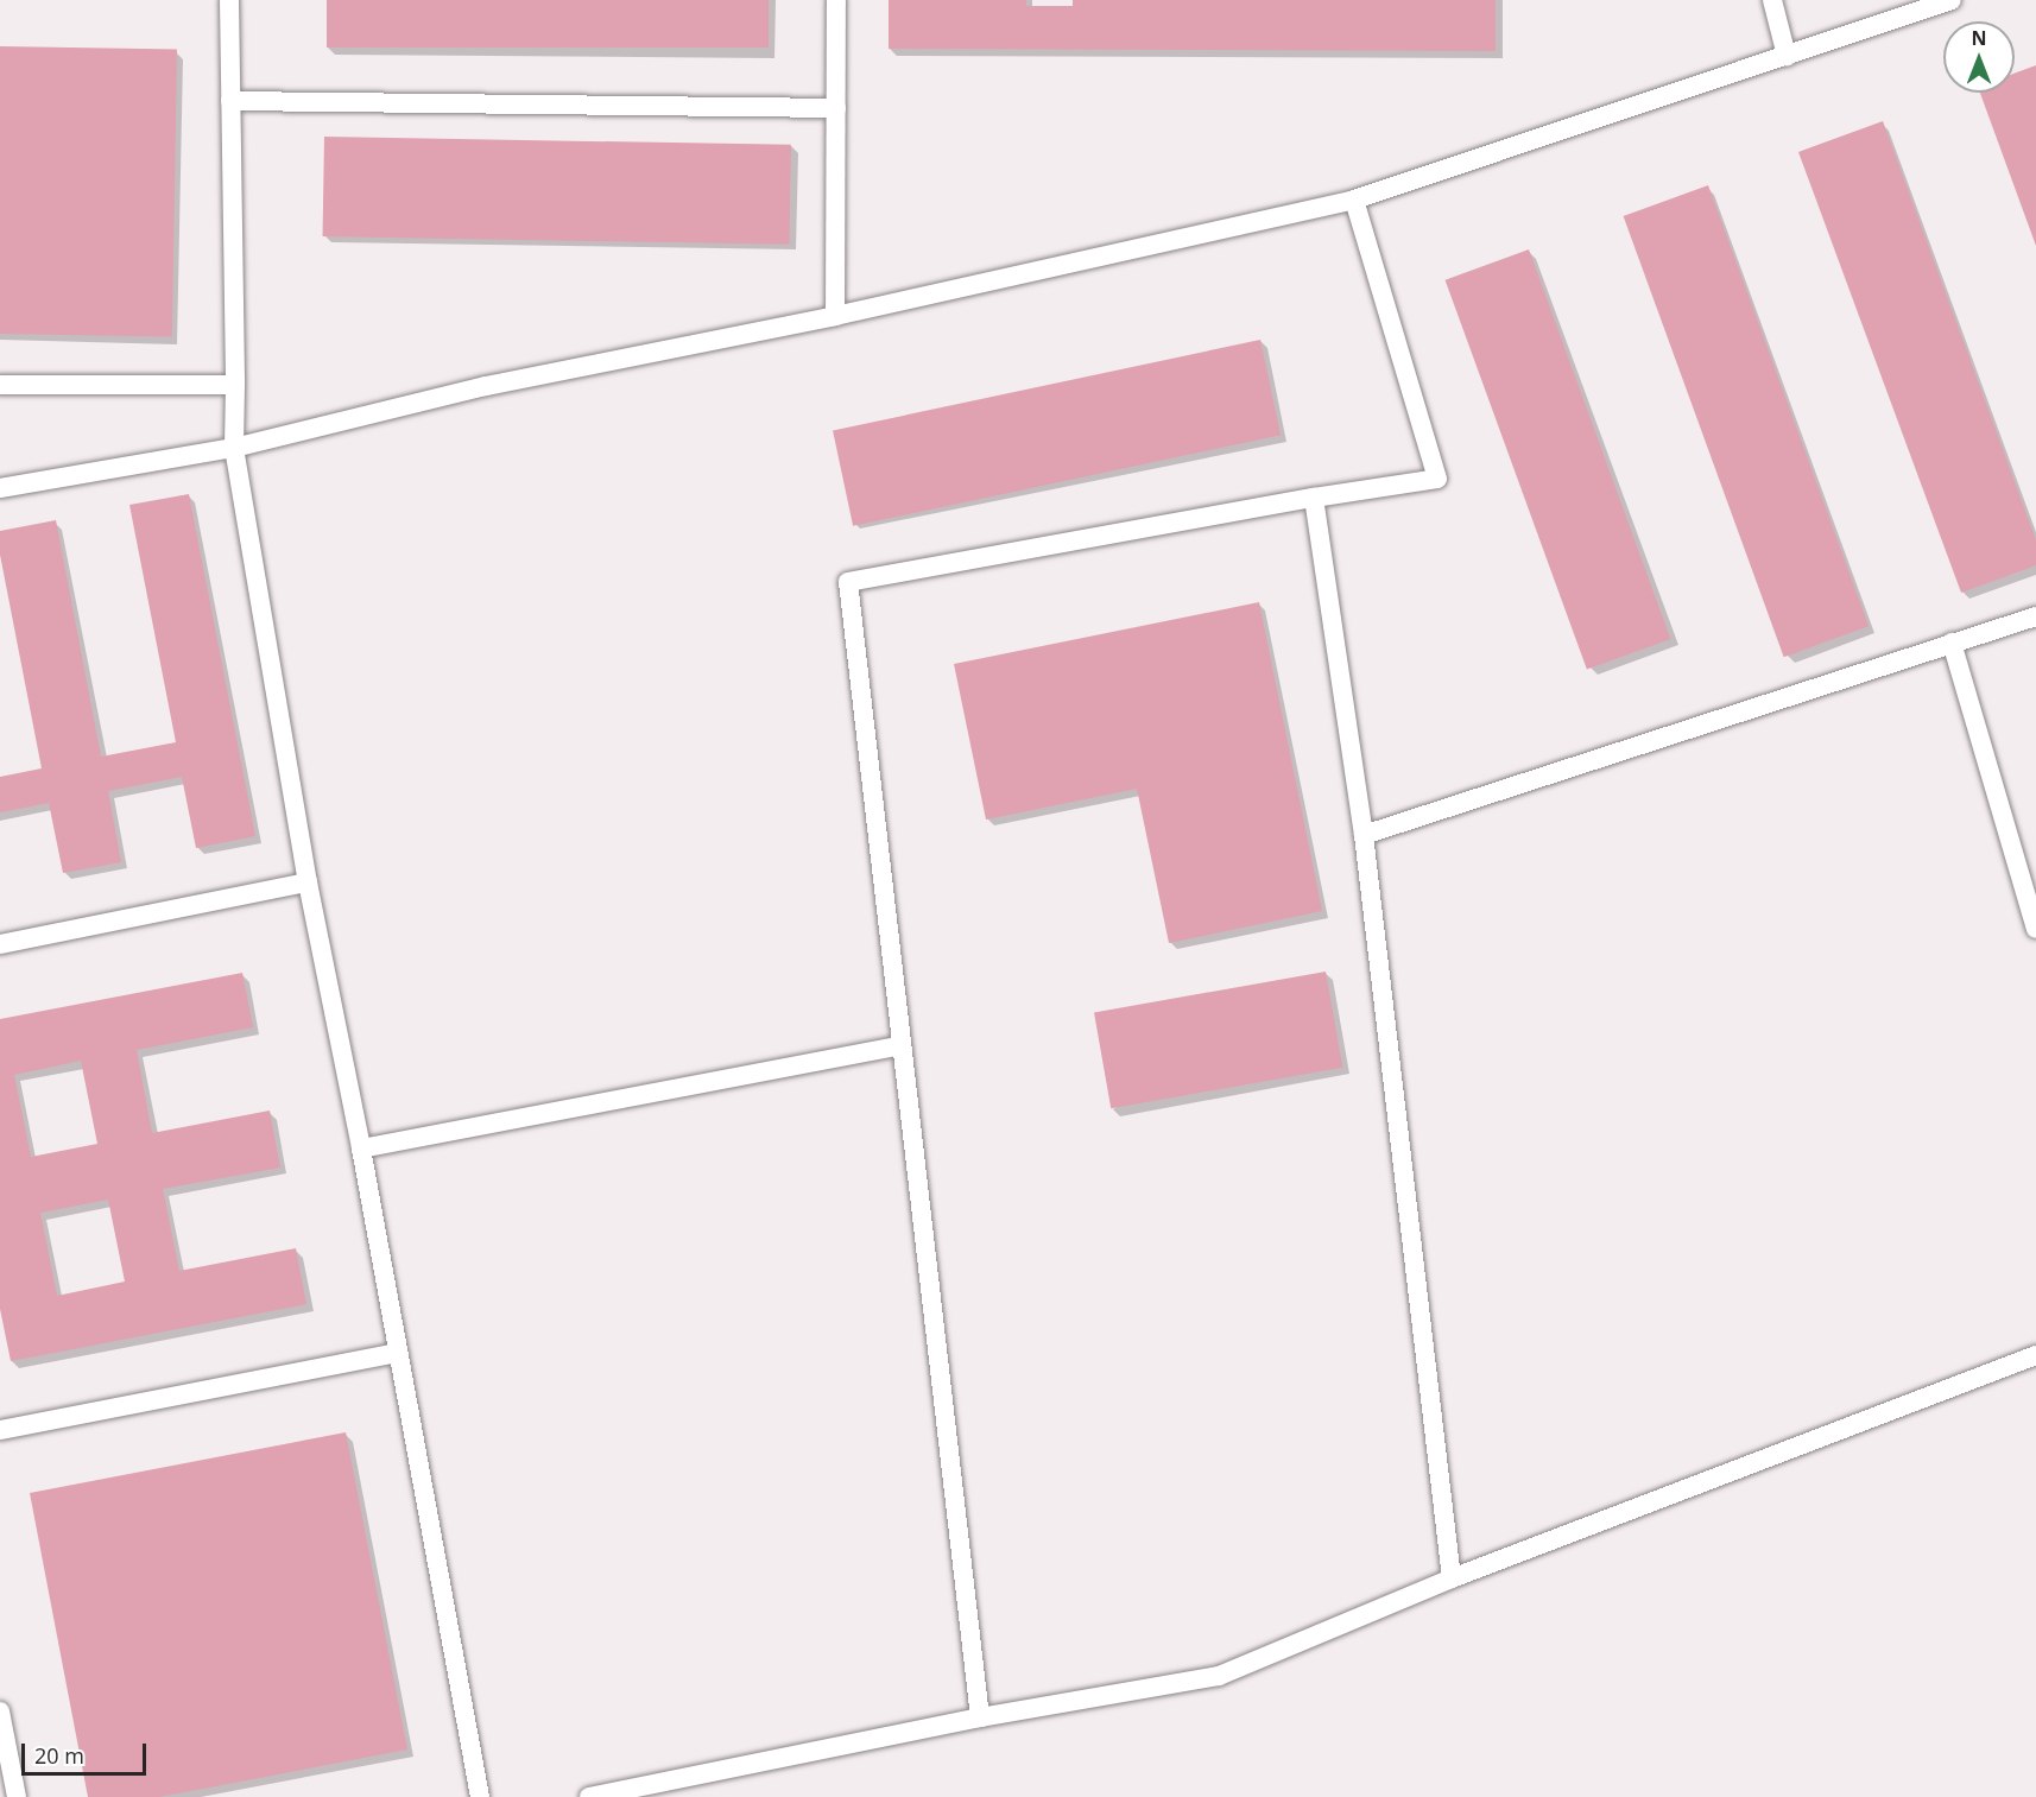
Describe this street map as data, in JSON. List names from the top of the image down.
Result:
{
  "scale_bar": "20 m",
  "north": "top"
}
